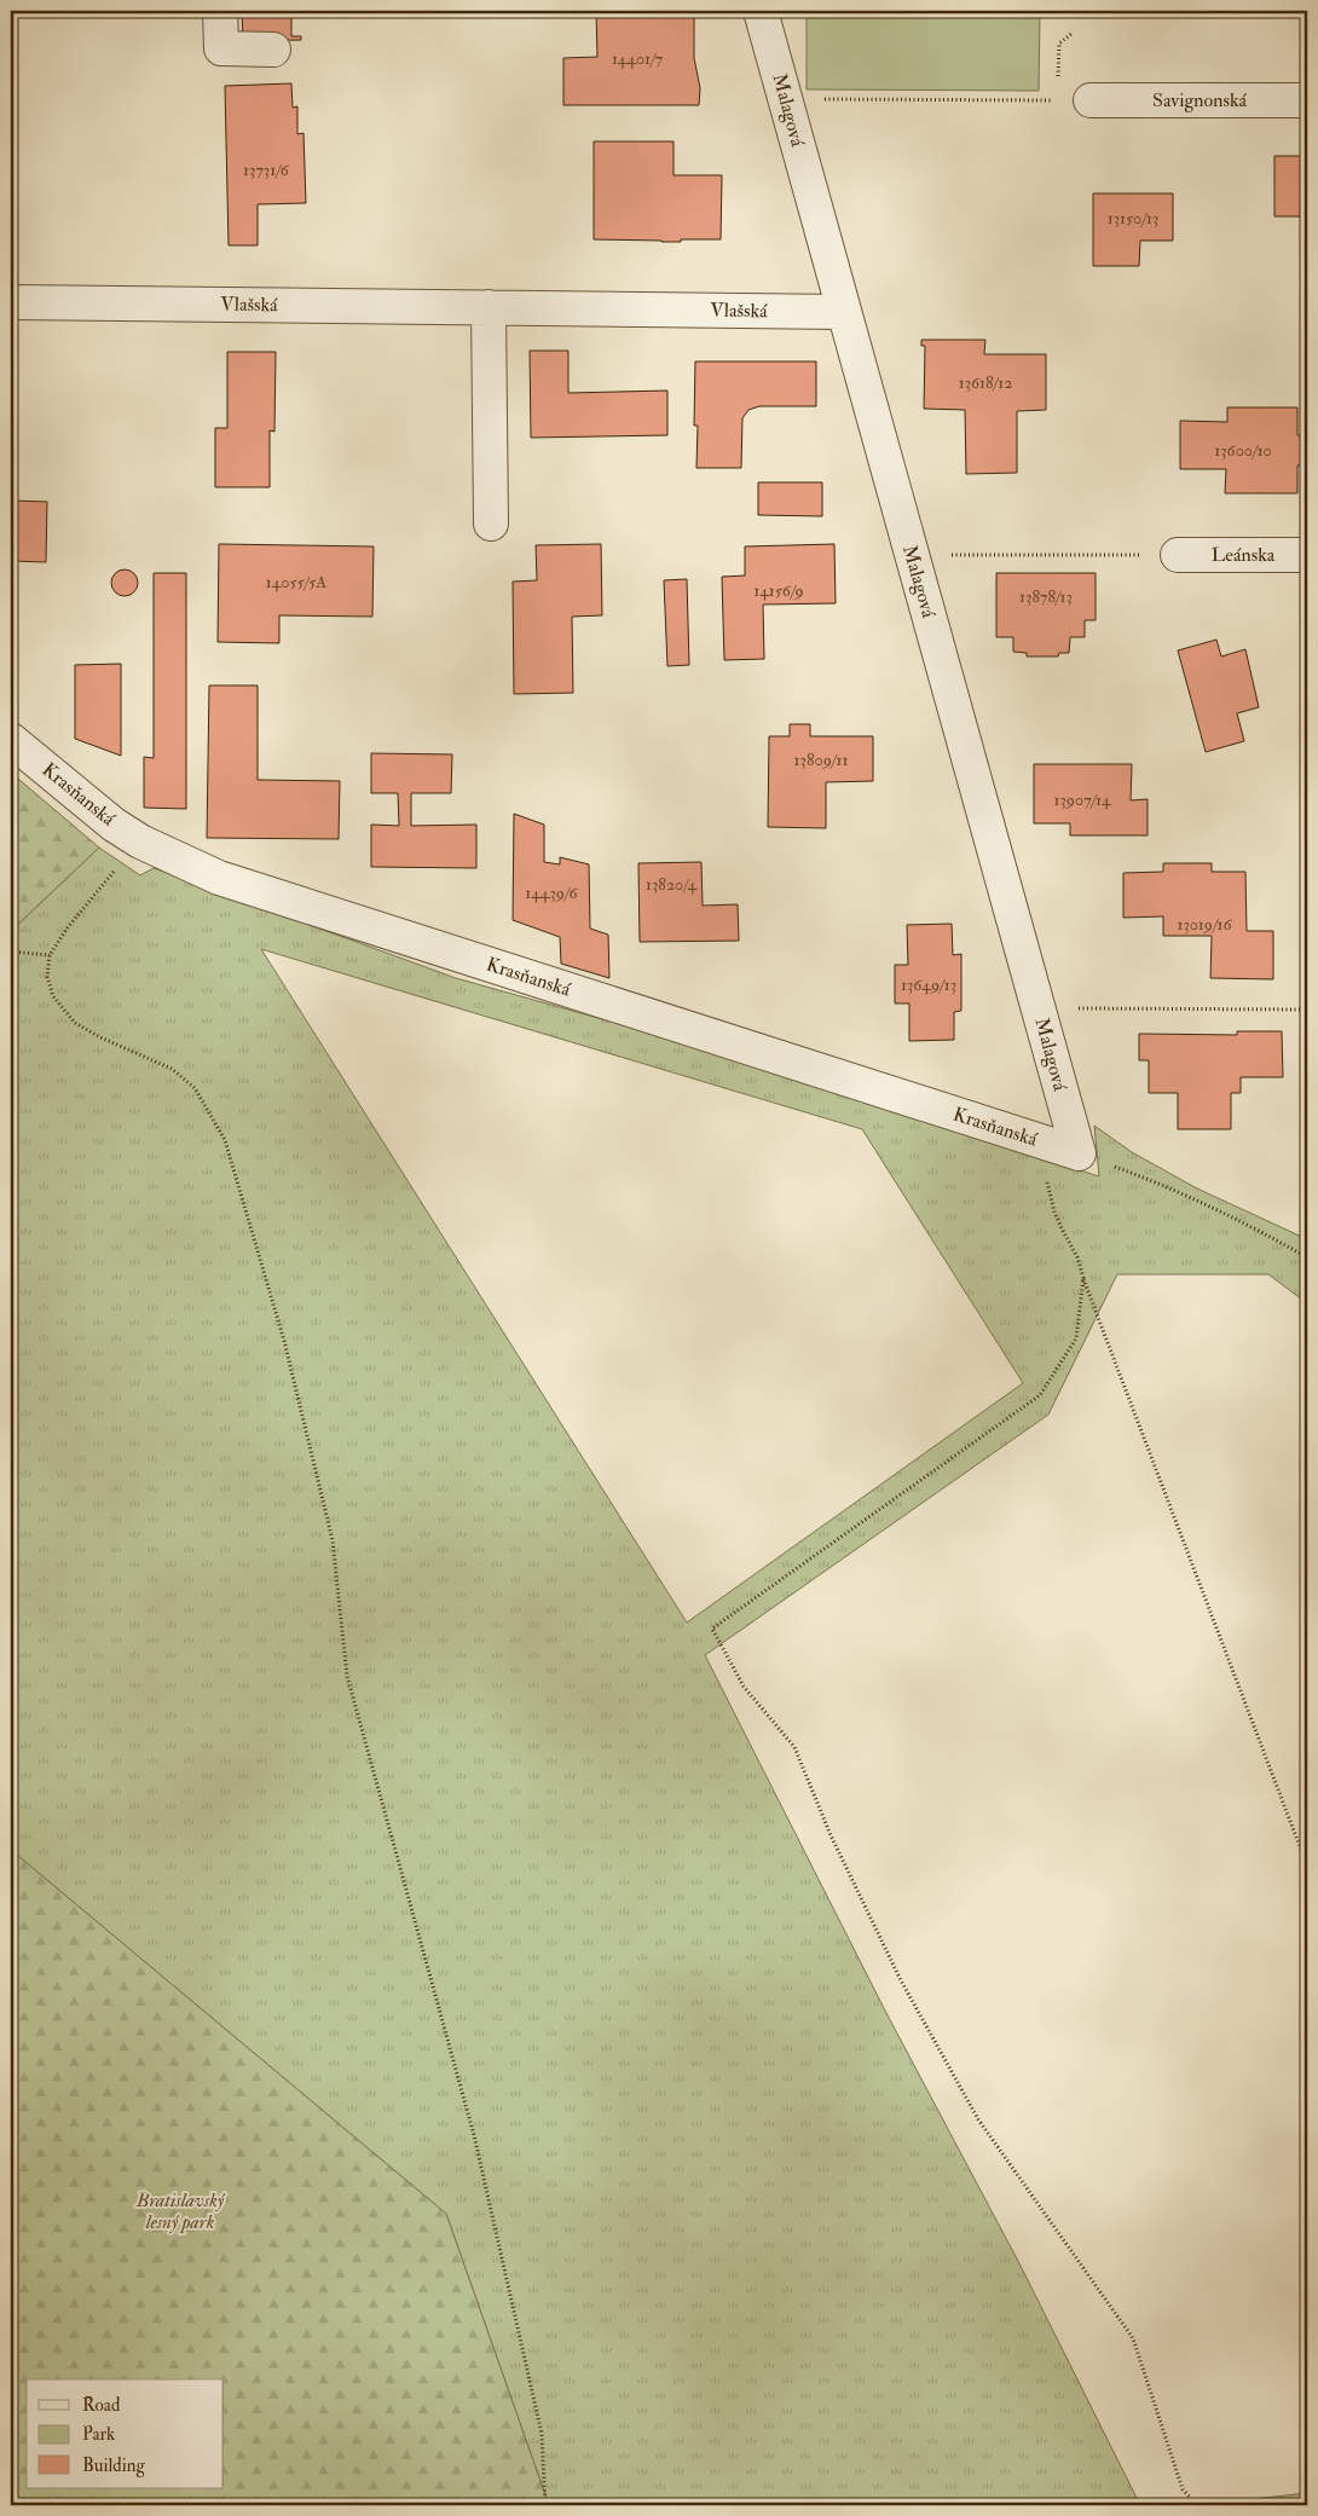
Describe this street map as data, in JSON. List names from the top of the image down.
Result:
{
  "streets": {
    "street": [
      "Savignonská",
      "Malagová",
      "Vlašská",
      "Leánska",
      "Krasňanská"
    ]
  },
  "crossings": [
    ["Malagová", "Vlašská"],
    ["Malagová", "Krasňanská"]
  ],
  "parks": ["Bratislavský lesný park"],
  "house_numbers": [
    "14401/7",
    "13731/6",
    "13150/13",
    "13618/12",
    "13600/10",
    "14055/5A",
    "14156/9",
    "13878/13",
    "13809/11",
    "13907/14",
    "13820/4",
    "14439/6",
    "13019/16",
    "13649/13"
  ],
  "legend": ["Road", "Park", "Building"]
}
